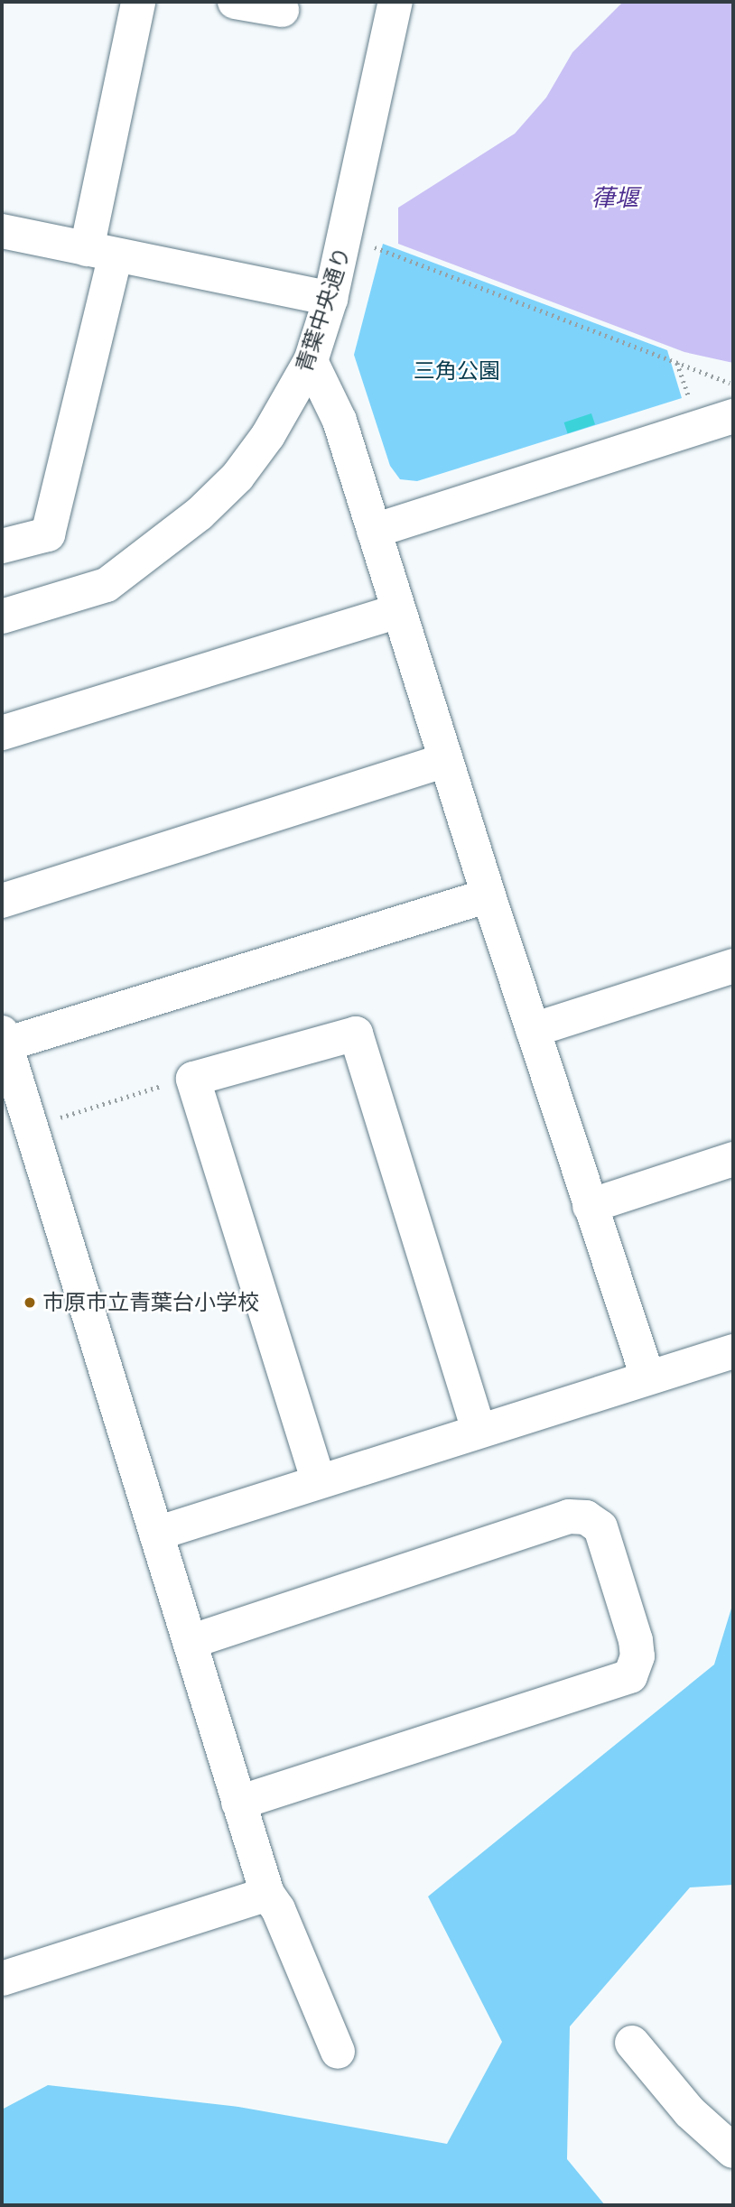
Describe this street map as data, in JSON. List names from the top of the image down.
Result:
{
  "streets": {
    "street": ["青葉中央通り"]
  },
  "water": ["葎堰"],
  "parks": ["三角公園"],
  "places": ["市原市立青葉台小学校"]
}
